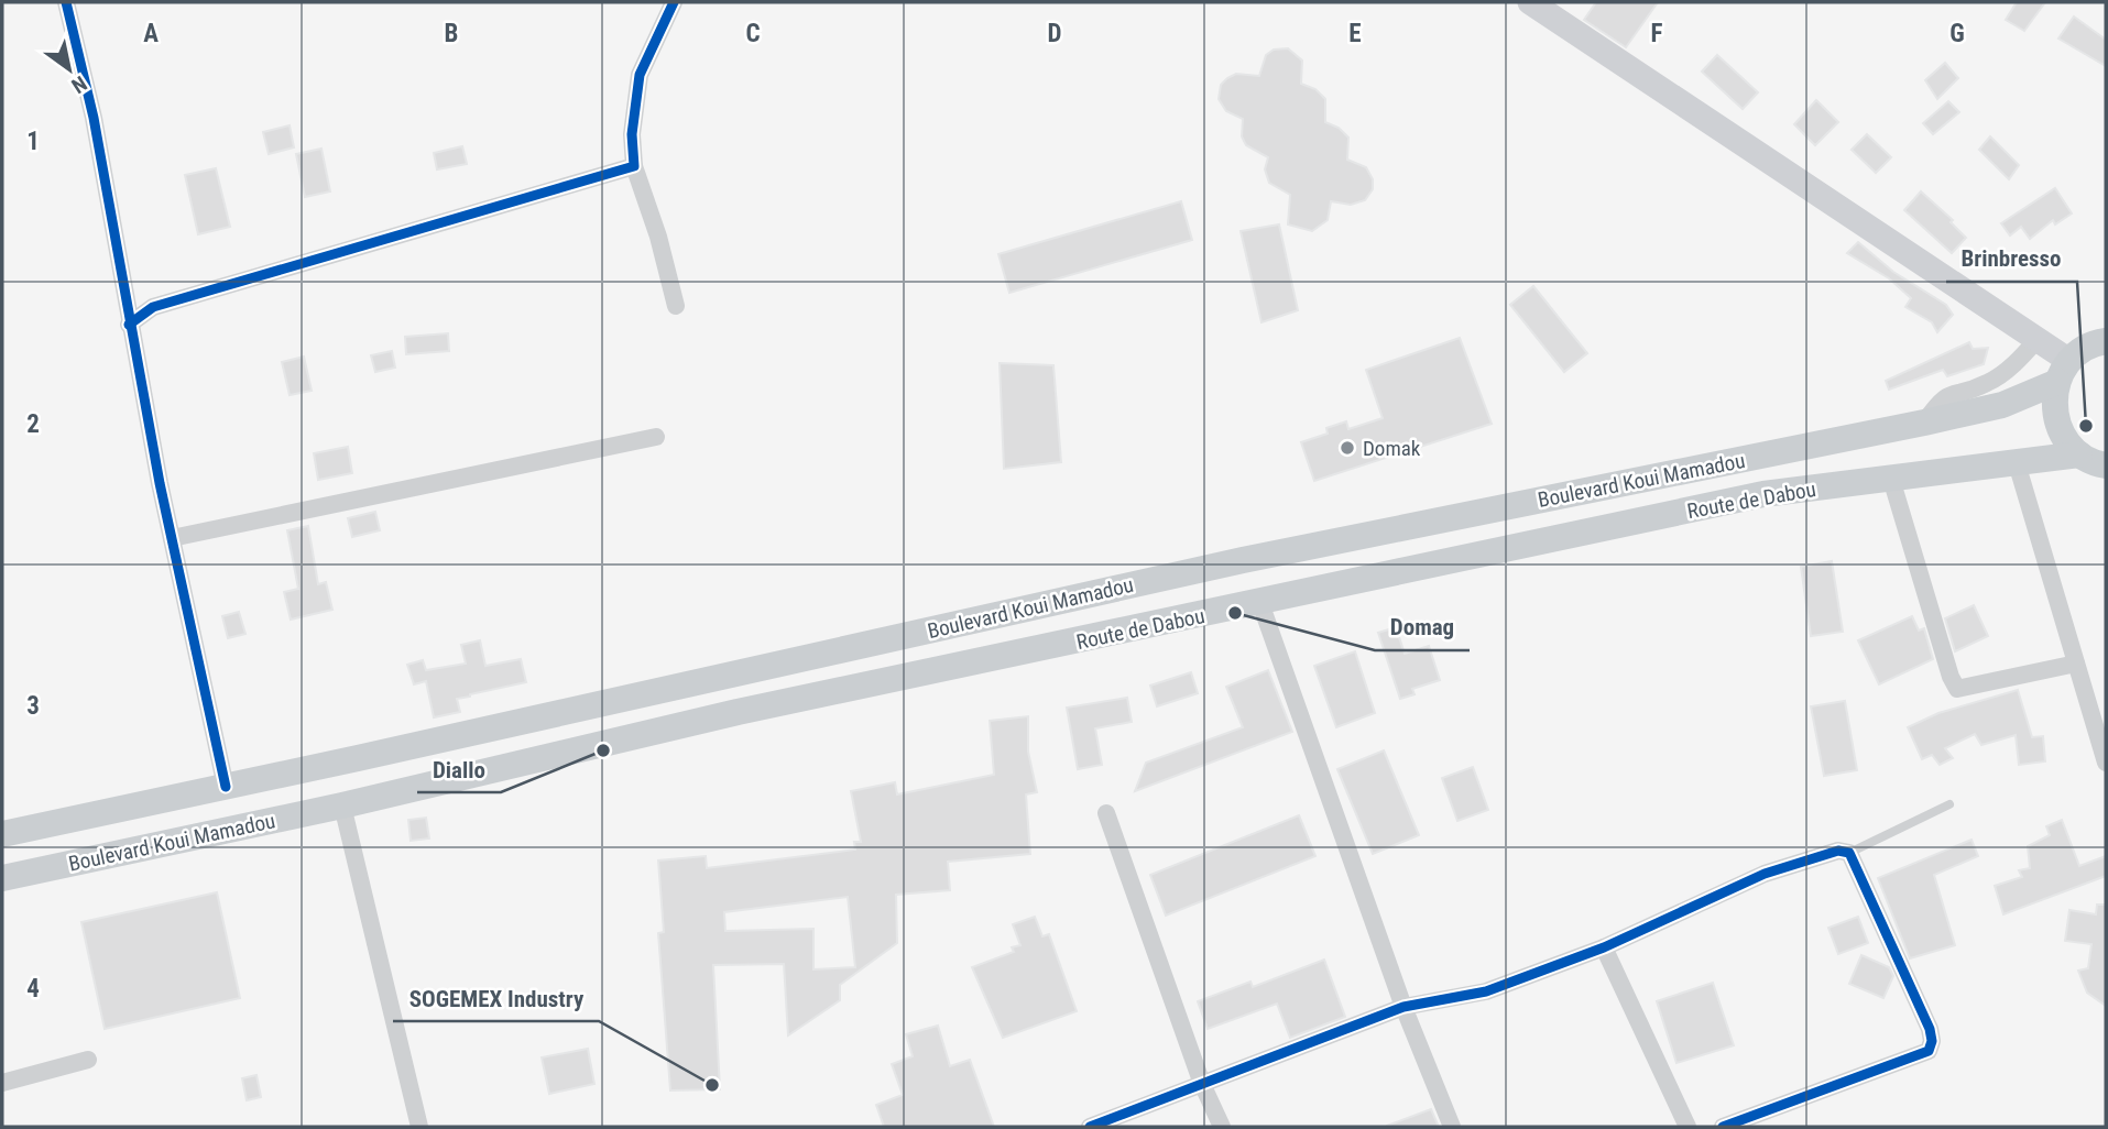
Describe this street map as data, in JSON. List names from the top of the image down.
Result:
{
  "streets": {
    "main road": ["Boulevard Koui Mamadou", "Route de Dabou"]
  },
  "crossings": [
    ["Boulevard Koui Mamadou", "Route de Dabou"]
  ],
  "places": [
    "Brinbresso",
    "Domak",
    "Domag",
    "Diallo",
    "SOGEMEX Industry"
  ],
  "north": "bottom right",
  "grid": {
    "columns": [
      "A",
      "B",
      "C",
      "D",
      "E",
      "F",
      "G"
    ],
    "rows": [
      "1",
      "2",
      "3",
      "4"
    ]
  }
}
